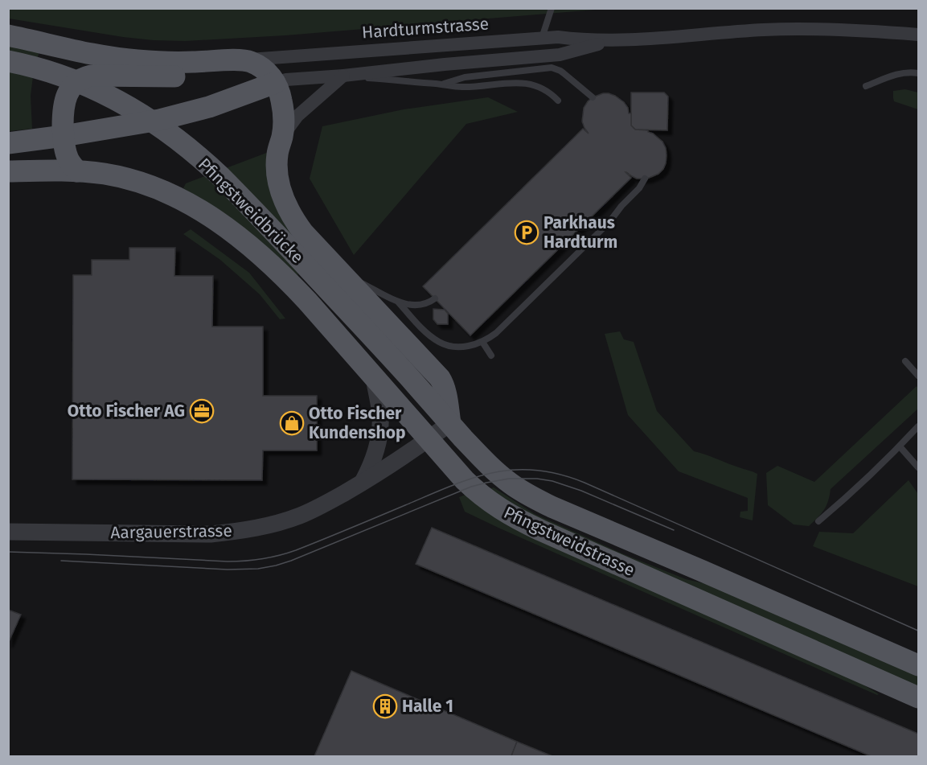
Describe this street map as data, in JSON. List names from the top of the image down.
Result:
{
  "streets": {
    "main road": ["Pfingstweidbrücke", "Pfingstweidstrasse"],
    "street": ["Hardturmstrasse", "Aargauerstrasse"]
  },
  "crossings": [
    ["Pfingstweidbrücke", "Aargauerstrasse"],
    ["Pfingstweidbrücke", "Pfingstweidstrasse"],
    ["Aargauerstrasse", "Pfingstweidstrasse"]
  ],
  "places": {
    "parking": ["Parkhaus Hardturm"],
    "office": ["Otto Fischer AG"],
    "shop": ["Otto Fischer Kundenshop"],
    "building": ["Halle 1"]
  }
}
